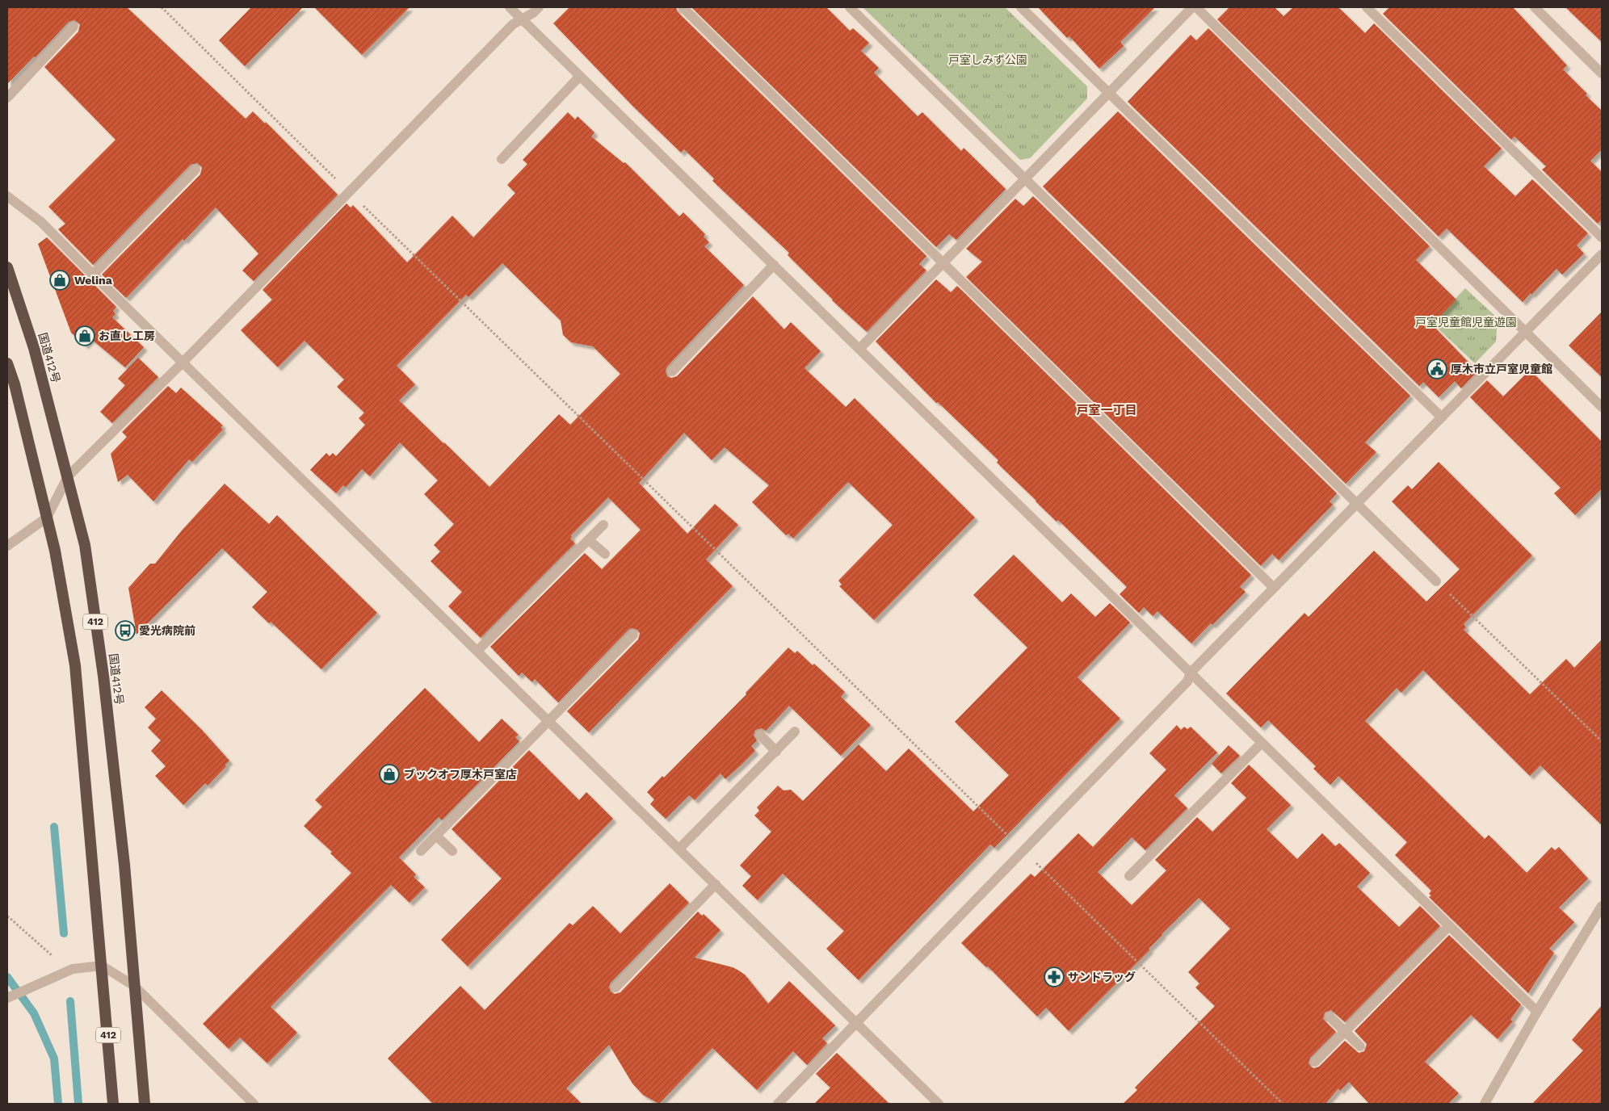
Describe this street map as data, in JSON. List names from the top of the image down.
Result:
{
  "streets": {
    "highway": ["国道412号", "412"]
  },
  "districts": ["戸室一丁目"],
  "parks": ["戸室しみず公園", "戸室児童館児童遊園"],
  "places": {
    "shop": ["Welina", "お直し工房", "ブックオフ厚木戸室店"],
    "public building": ["厚木市立戸室児童館"],
    "bus stop": ["愛光病院前"],
    "pharmacy": ["サンドラッグ"]
  }
}
